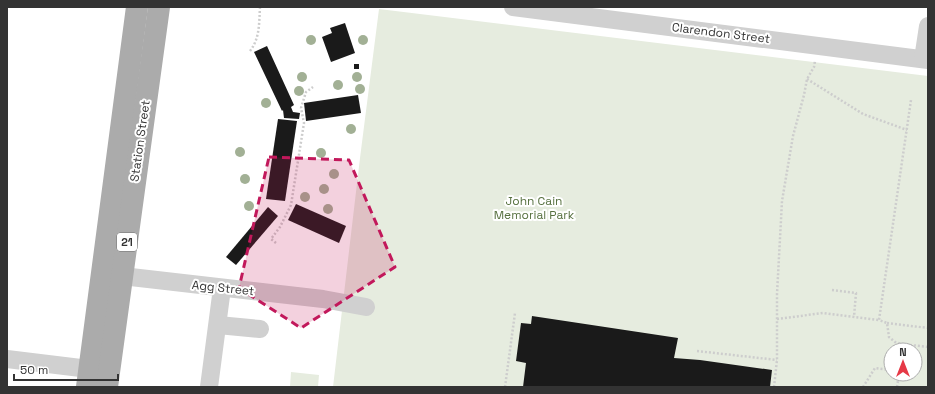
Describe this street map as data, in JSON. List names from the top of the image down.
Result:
{
  "streets": {
    "main road": ["Station Street", "21"],
    "street": ["Clarendon Street", "Agg Street"]
  },
  "crossings": [
    ["Station Street", "Agg Street"]
  ],
  "parks": ["John Cain Memorial Park"],
  "scale_bar": "50 m",
  "north": "top"
}
